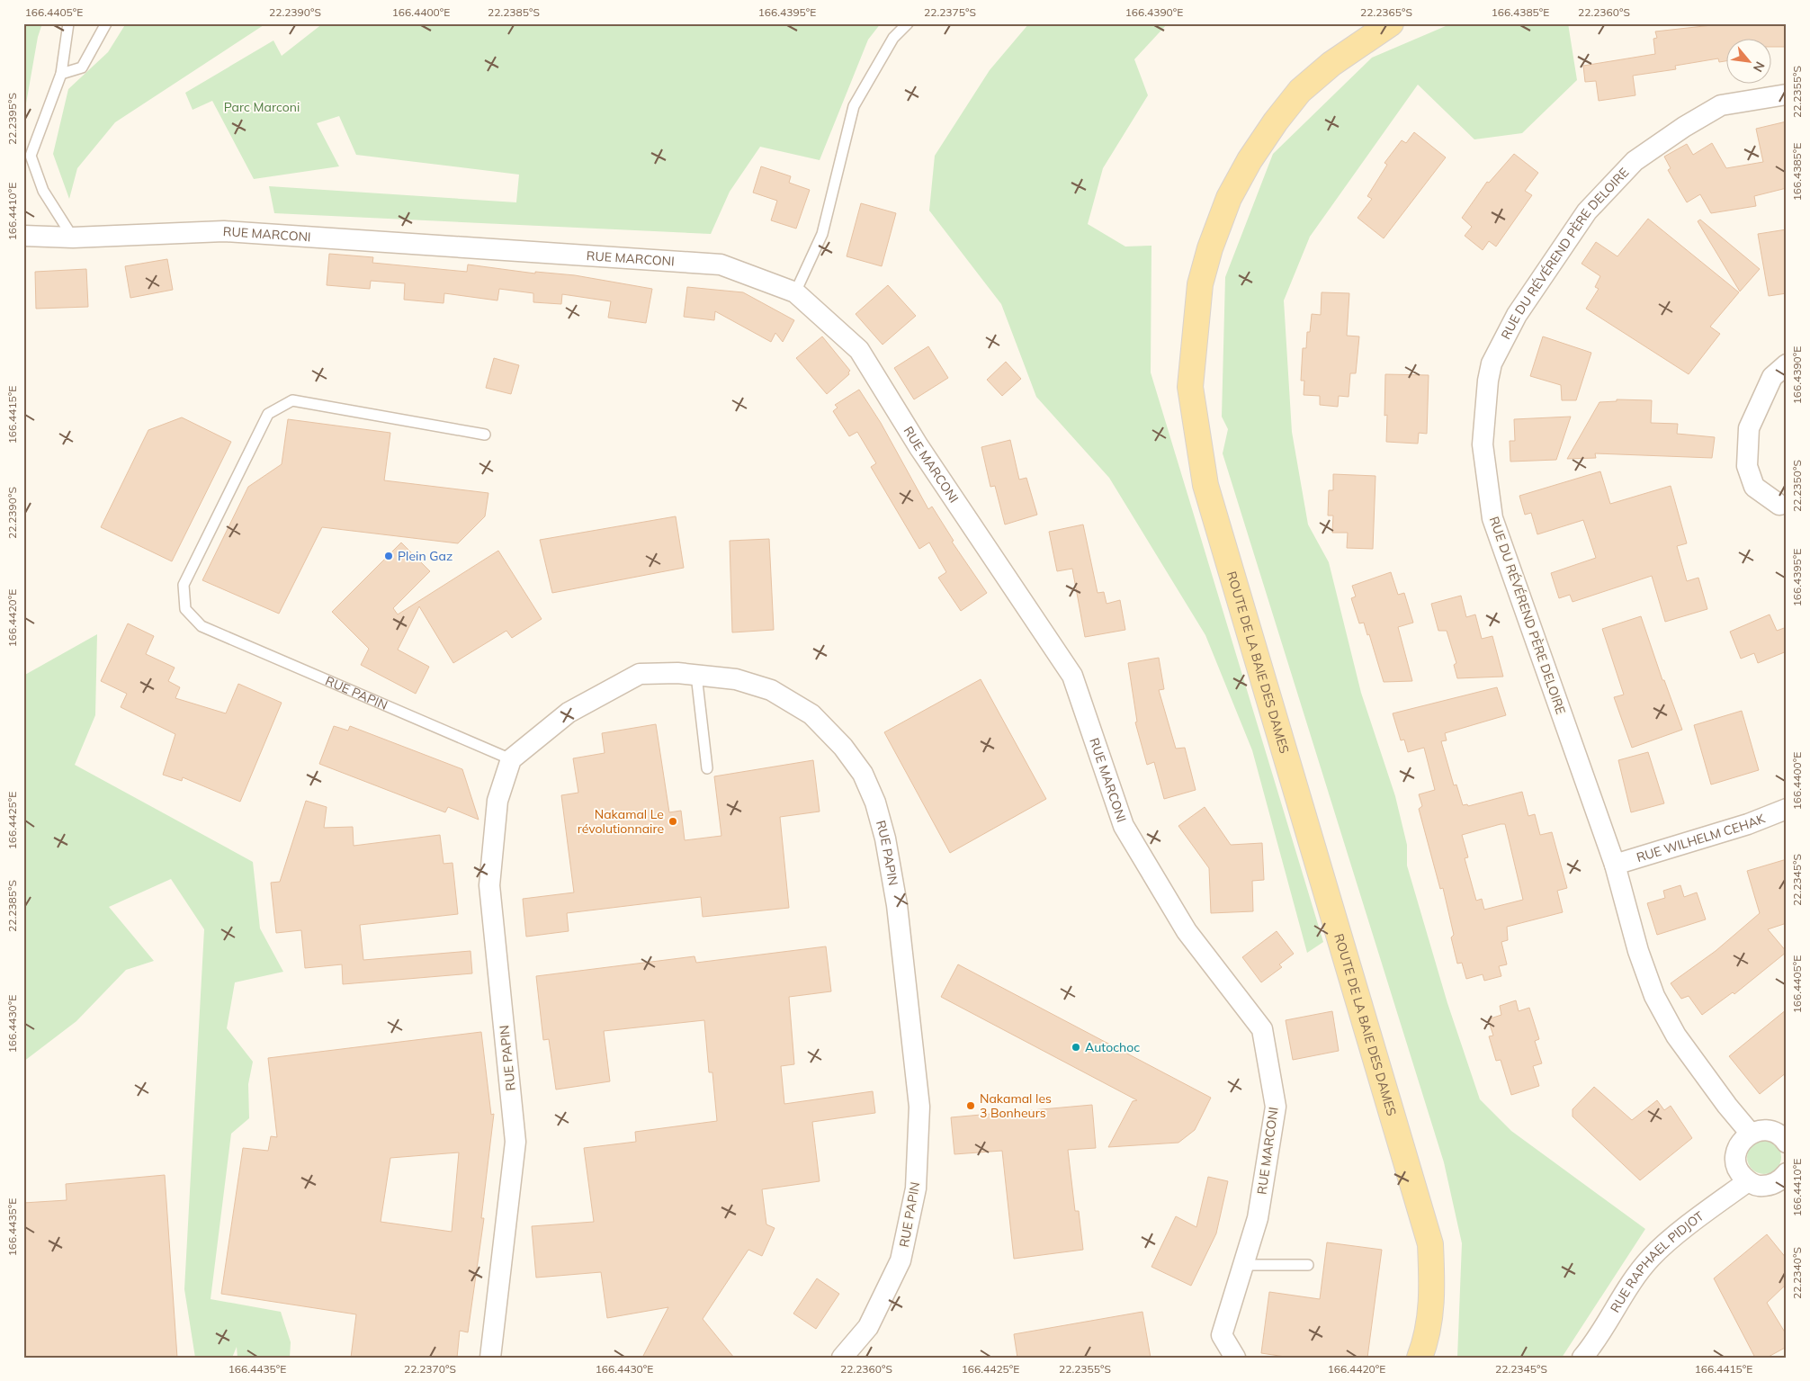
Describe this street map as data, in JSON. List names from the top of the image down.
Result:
{
  "streets": {
    "main road": ["ROUTE DE LA BAIE DES DAMES"],
    "street": [
      "RUE MARCONI",
      "RUE DU RÉVÉREND PÈRE DELOIRE",
      "RUE PAPIN",
      "RUE WILHELM CEHAK",
      "RUE RAPHAEL PIDJOT"
    ]
  },
  "crossings": [
    ["RUE DU RÉVÉREND PÈRE DELOIRE", "RUE WILHELM CEHAK"]
  ],
  "parks": ["Parc Marconi"],
  "places": [
    "Plein Gaz",
    "Nakamal Le révolutionnaire",
    "Autochoc",
    "Nakamal les 3 Bonheurs"
  ],
  "north": "bottom right",
  "coordinates": [
    "166.4405°E",
    "22.2390°S",
    "166.4400°E",
    "22.2385°S",
    "166.4395°E",
    "22.2375°S",
    "166.4390°E",
    "22.2365°S",
    "166.4385°E",
    "22.2360°S",
    "22.2355°S",
    "22.2395°S",
    "166.4410°E",
    "166.4415°E",
    "22.2350°S",
    "166.4420°E",
    "166.4425°E",
    "22.2345°S",
    "166.4430°E",
    "166.4435°E",
    "22.2340°S",
    "22.2370°S"
  ]
}
